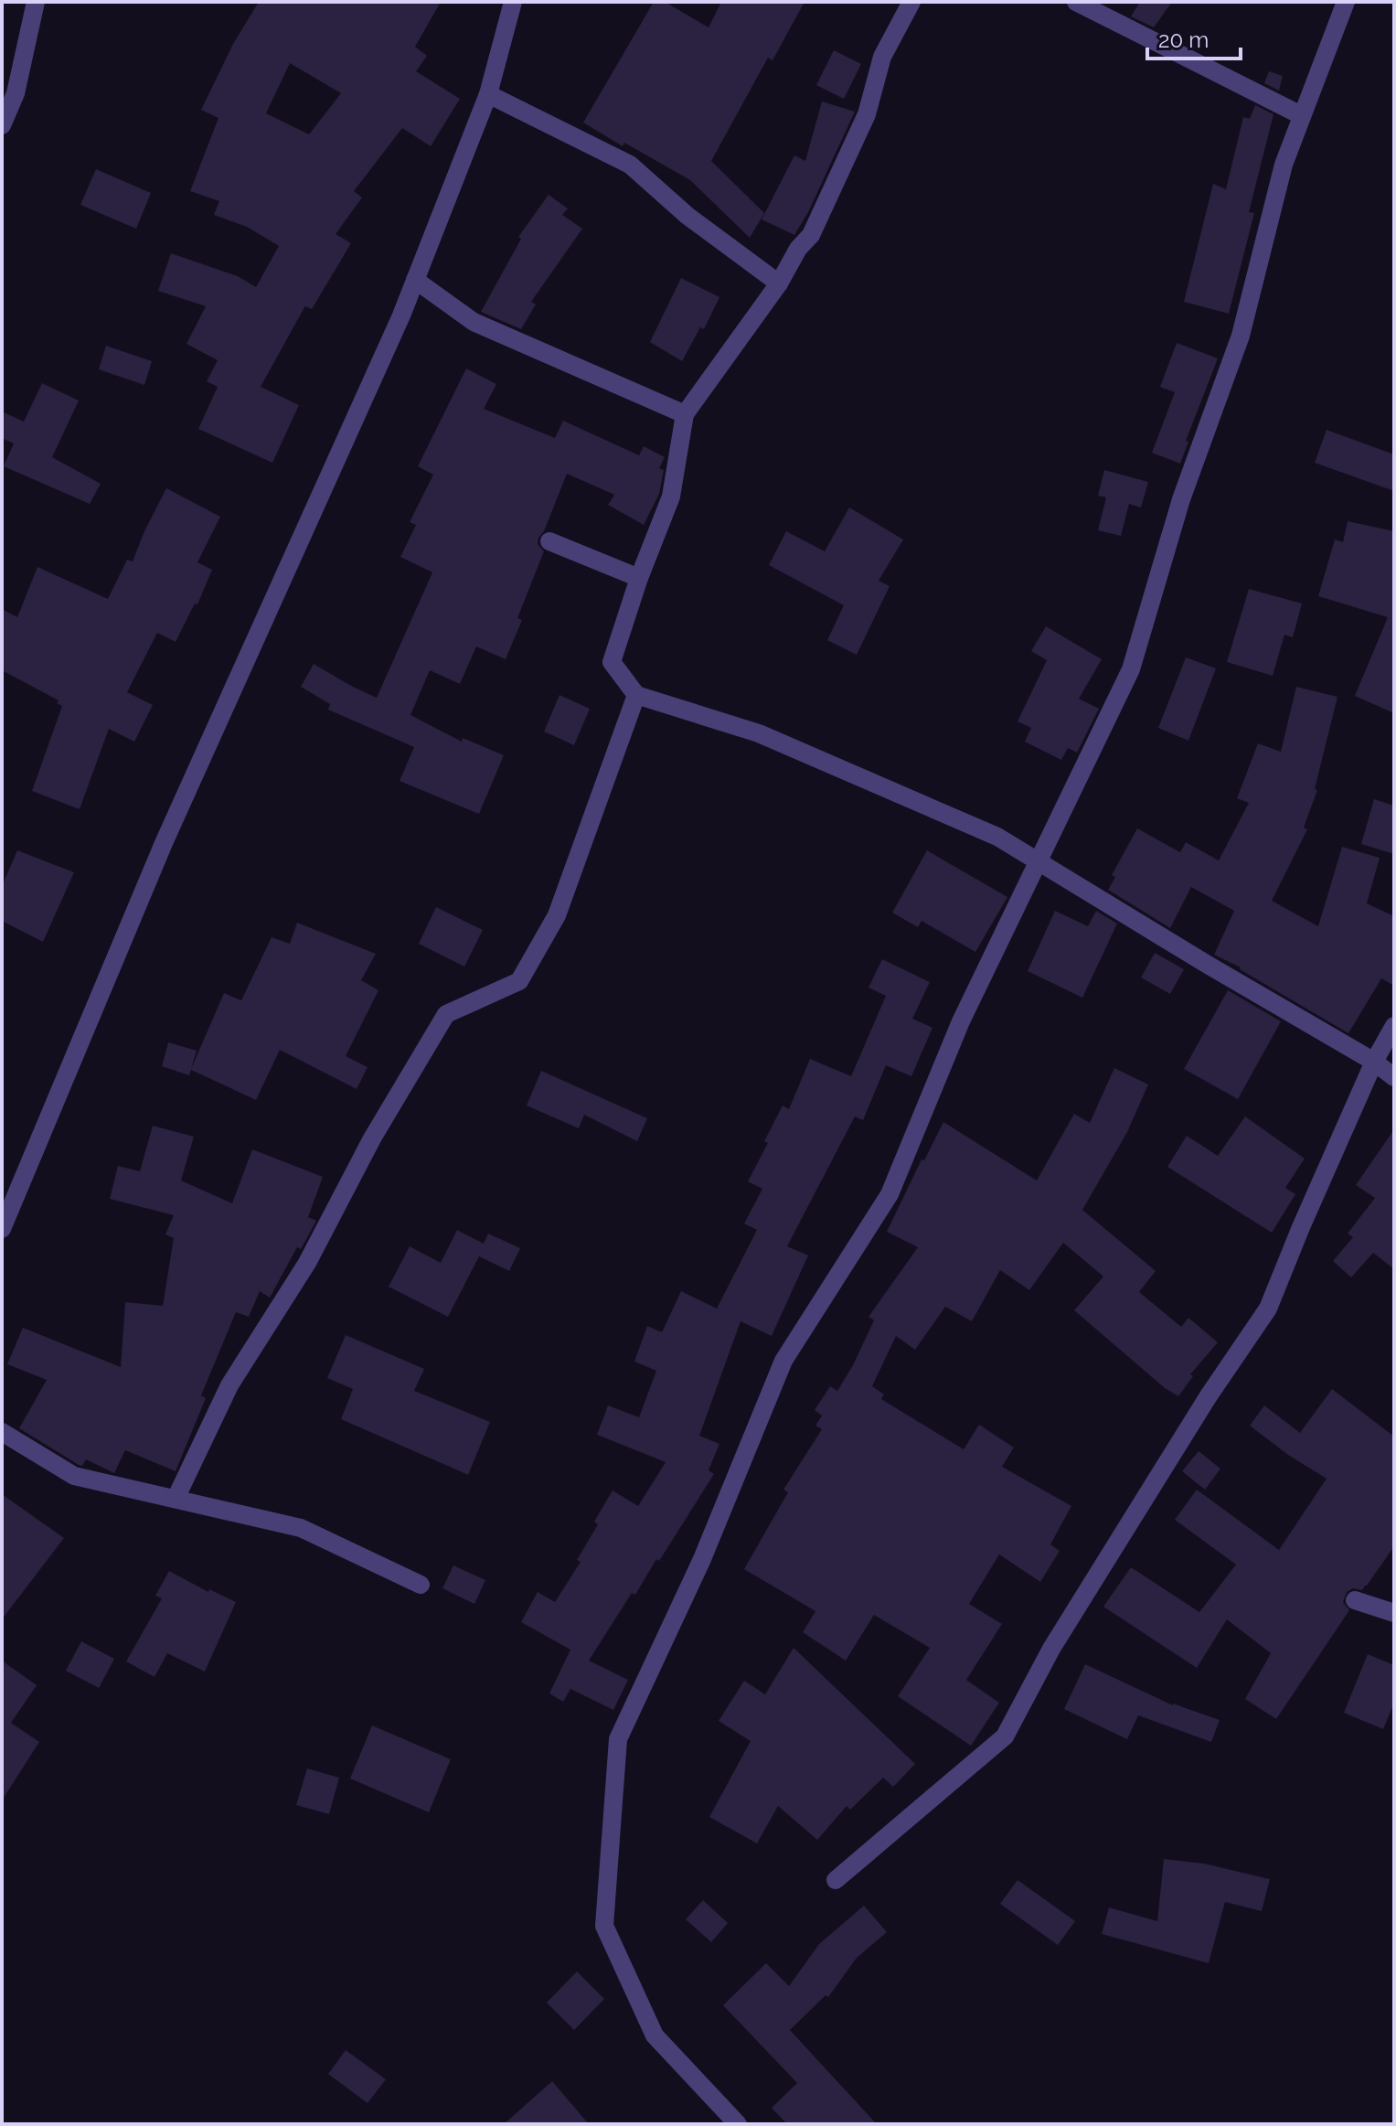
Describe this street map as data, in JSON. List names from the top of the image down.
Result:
{
  "scale_bar": "20 m"
}
